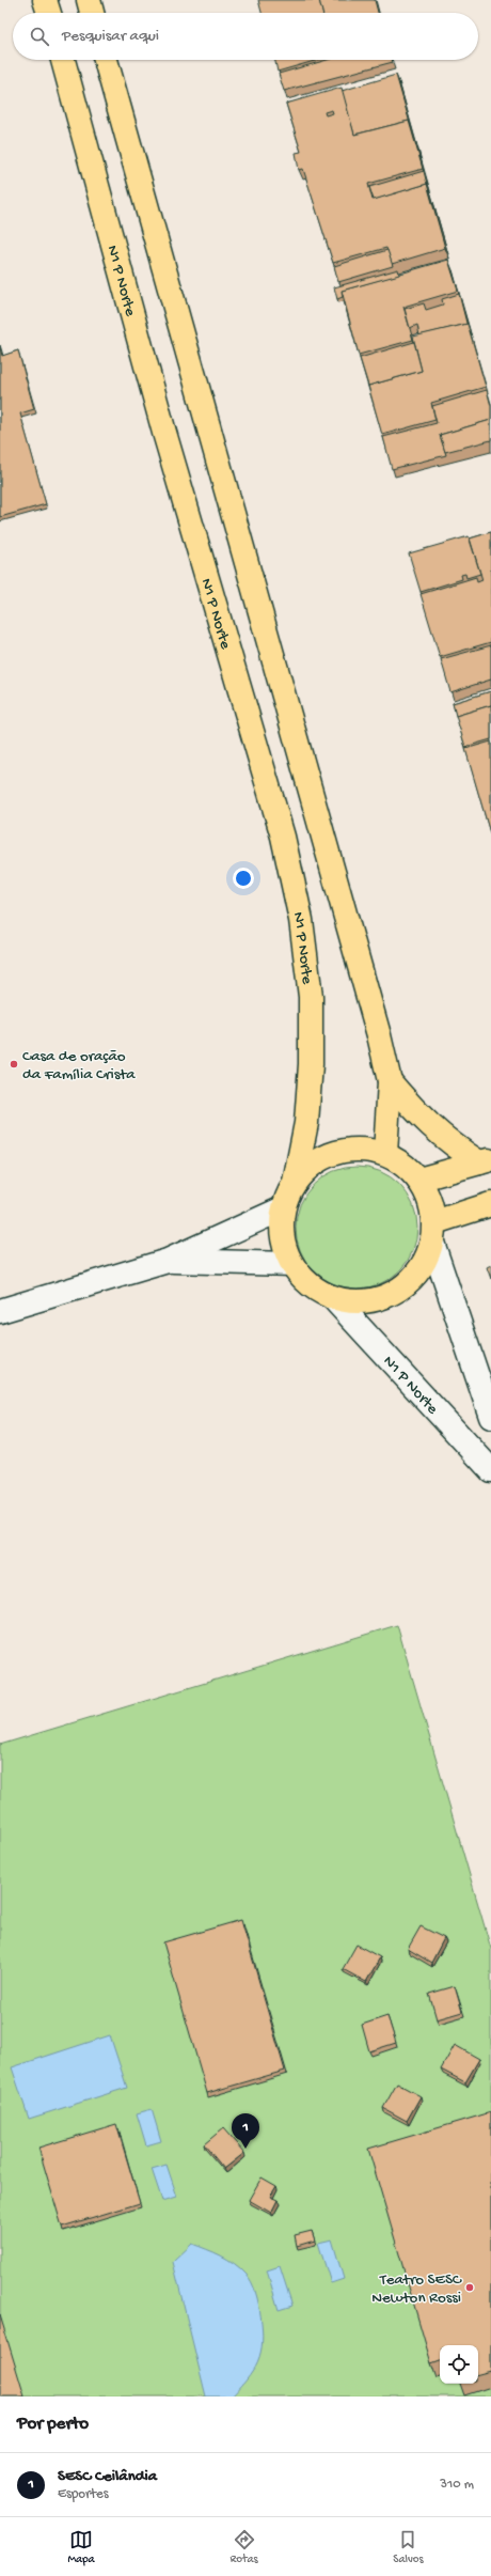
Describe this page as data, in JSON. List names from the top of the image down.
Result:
{
  "streets": {
    "main road": ["N1 P Norte"]
  },
  "places": ["Casa de oração da Família Crista", "Teatro SESC Newton Rossi"],
  "page": {
    "search": "Pesquisar aqui",
    "pins": "1",
    "heading": "Por perto",
    "list": [
      {
        "mark": "1",
        "name": "SESC Ceilândia",
        "note": "Esportes",
        "value": "310 m"
      }
    ],
    "nav": ["Mapa", "Rotas", "Salvos"]
  }
}
